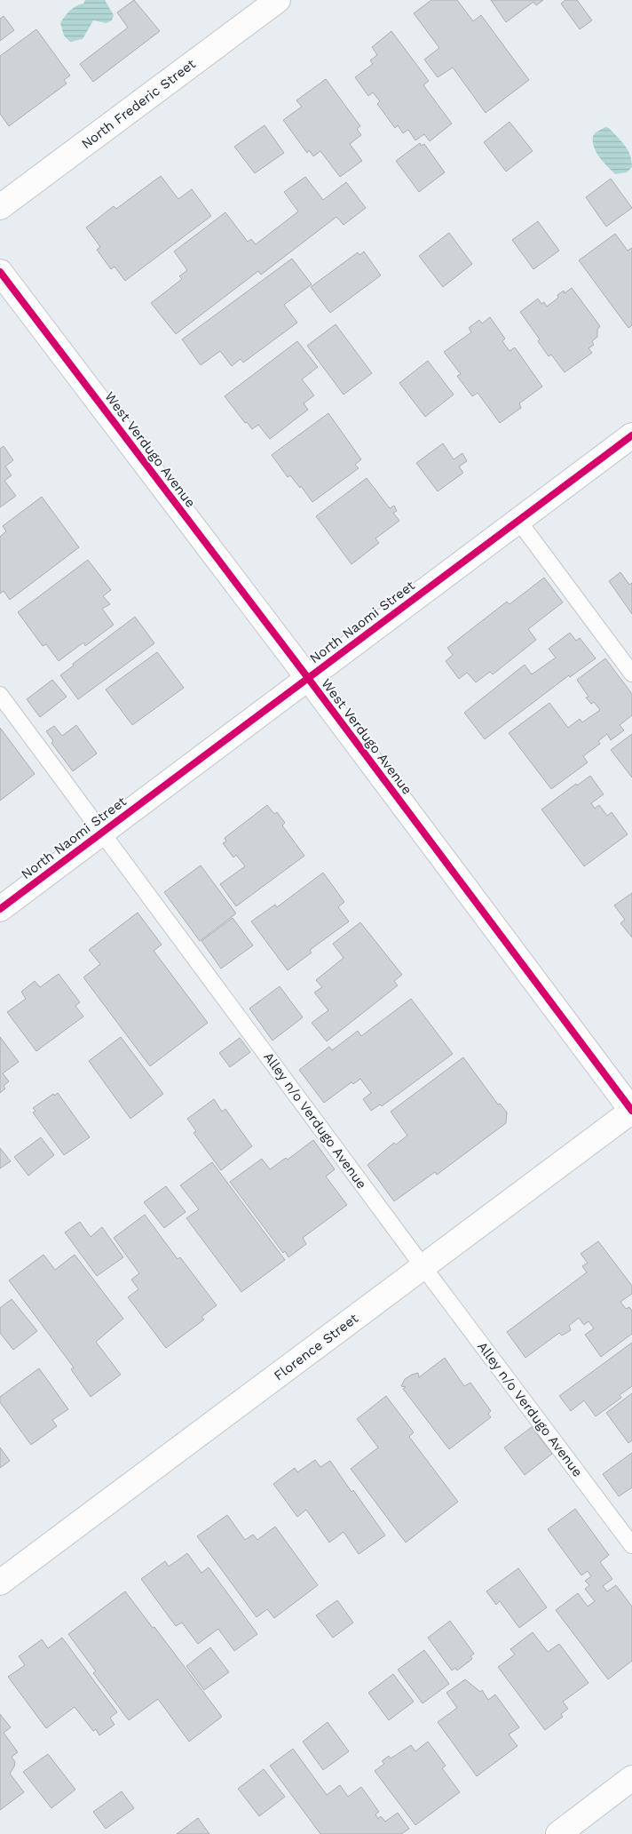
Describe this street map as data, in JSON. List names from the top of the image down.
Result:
{
  "streets": {
    "street": [
      "North Frederic Street",
      "West Verdugo Avenue",
      "North Naomi Street",
      "Florence Street"
    ],
    "lane": ["Alley n/o Verdugo Avenue"]
  },
  "crossings": [
    ["West Verdugo Avenue", "North Naomi Street"],
    ["West Verdugo Avenue", "Florence Street"],
    ["North Naomi Street", "Alley n/o Verdugo Avenue"],
    ["Alley n/o Verdugo Avenue", "Florence Street"]
  ]
}
